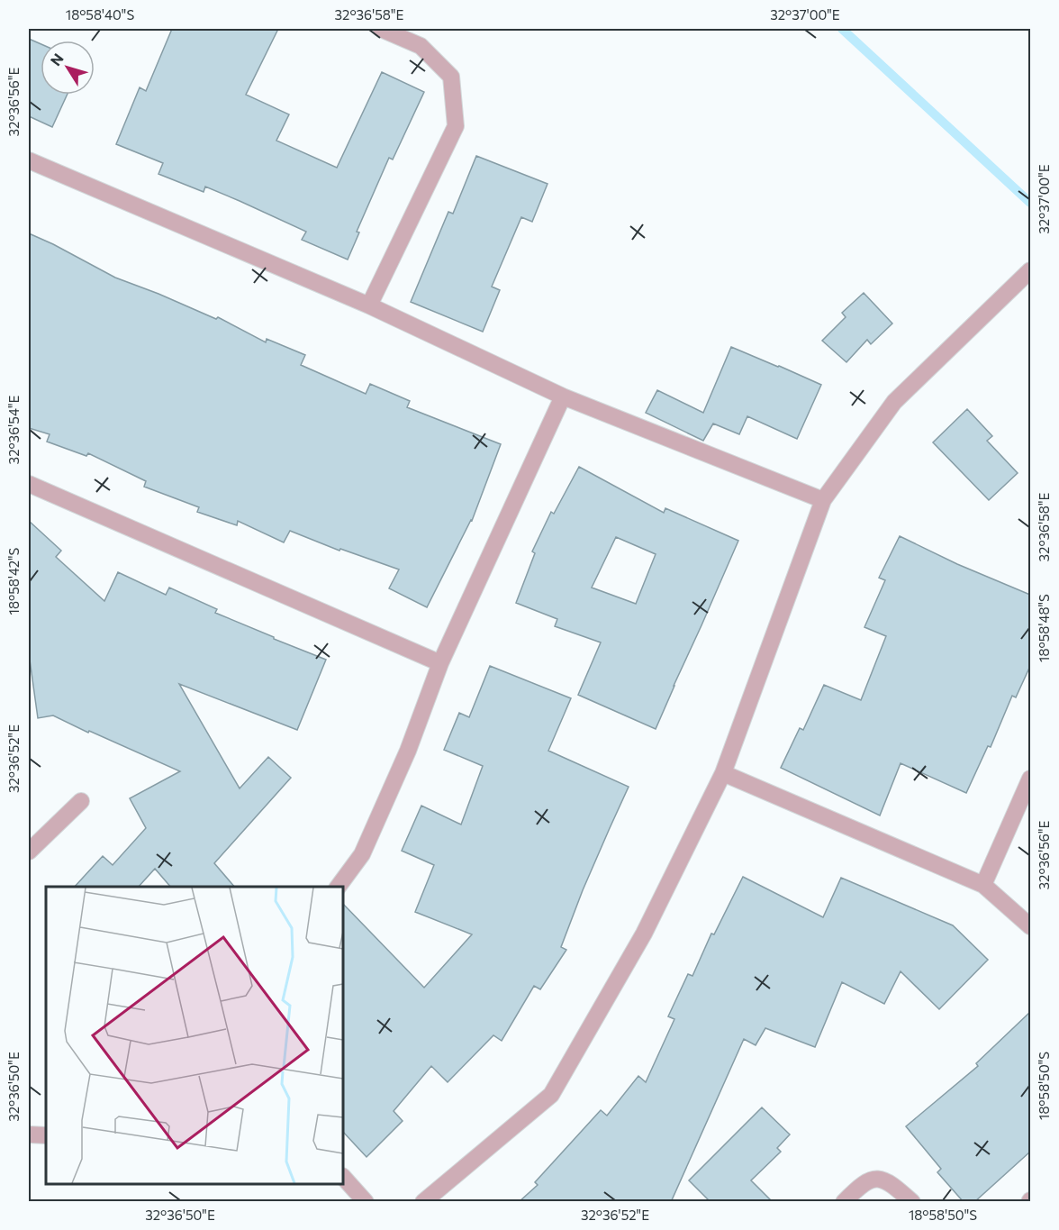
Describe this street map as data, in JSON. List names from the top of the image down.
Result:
{
  "north": "top left",
  "coordinates": [
    "18°58'40\"S",
    "32°36'58\"E",
    "32°37'00\"E",
    "32°36'56\"E",
    "32°36'54\"E",
    "18°58'42\"S",
    "18°58'48\"S",
    "32°36'52\"E",
    "18°58'50\"S",
    "32°36'50\"E"
  ]
}
